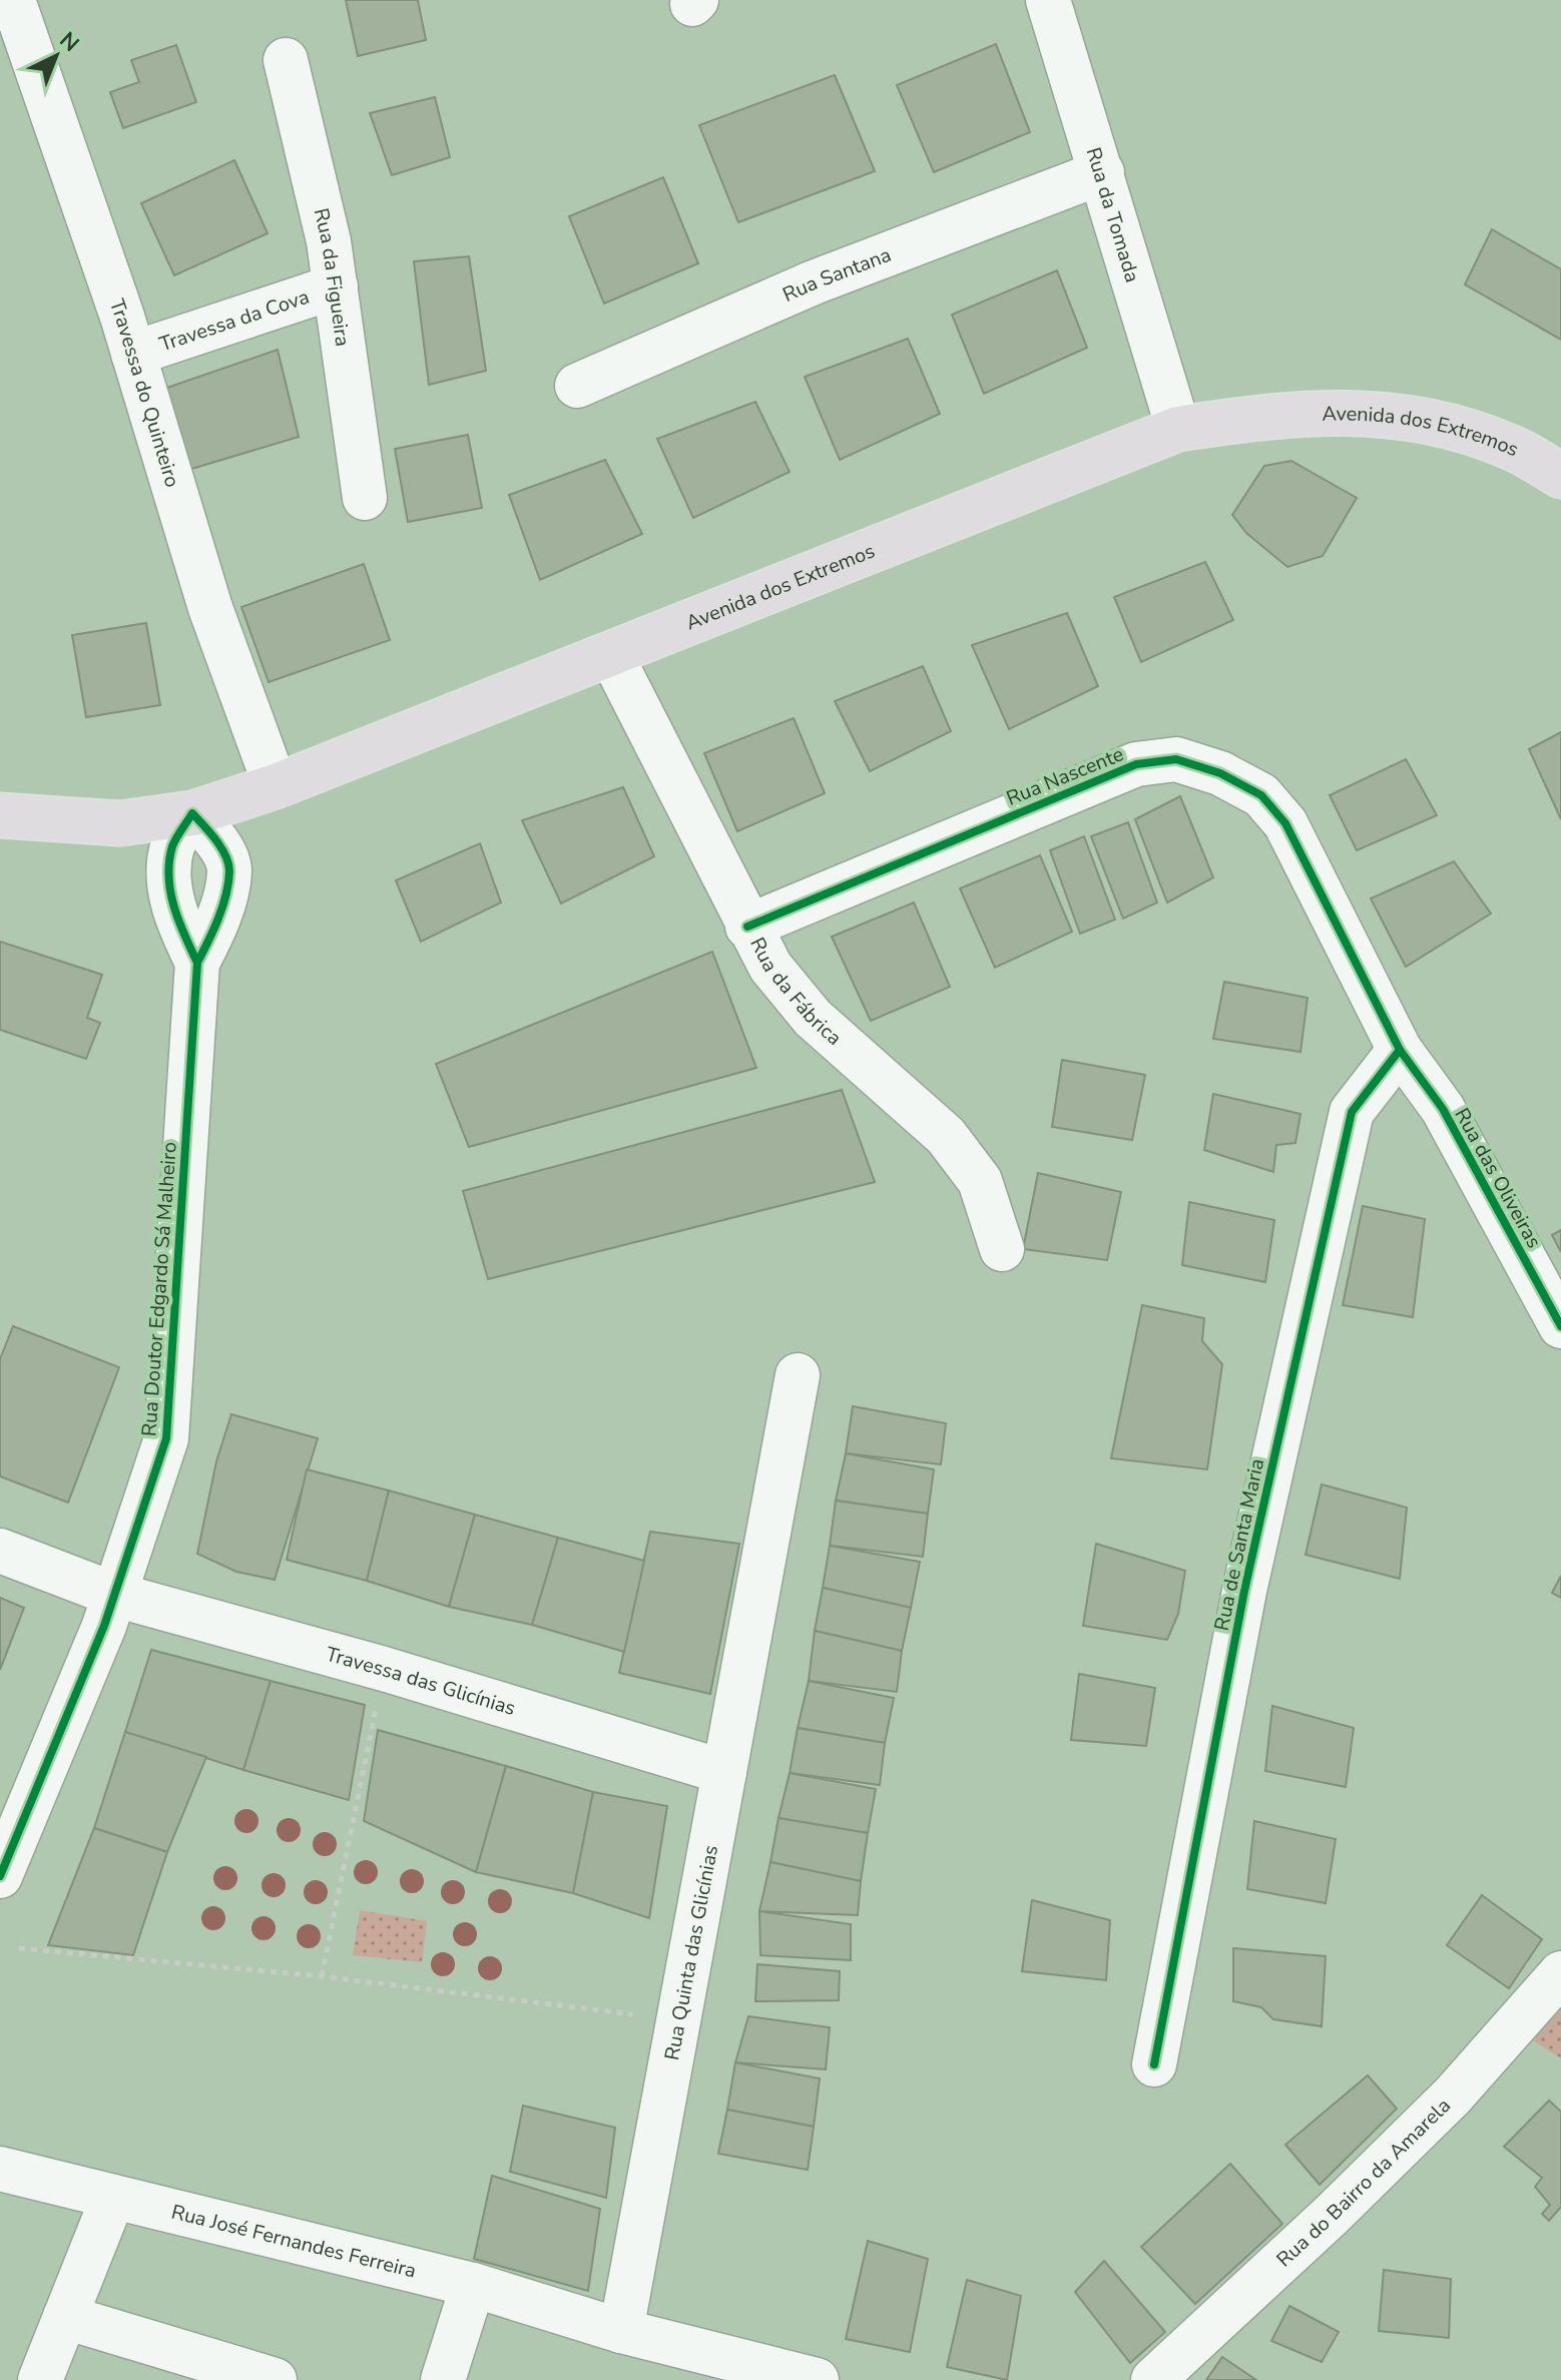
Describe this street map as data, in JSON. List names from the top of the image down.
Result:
{
  "streets": {
    "main road": ["Avenida dos Extremos"],
    "street": [
      "Rua da Tomada",
      "Rua Santana",
      "Rua da Figueira",
      "Travessa da Cova",
      "Travessa do Quinteiro",
      "Rua Nascente",
      "Rua da Fábrica",
      "Rua das Oliveiras",
      "Rua Doutor Edgardo Sá Malheiro",
      "Rua de Santa Maria",
      "Travessa das Glicínias",
      "Rua Quinta das Glicínias",
      "Rua do Bairro da Amarela",
      "Rua José Fernandes Ferreira"
    ]
  },
  "crossings": [
    ["Rua da Tomada", "Rua Santana"],
    ["Rua da Tomada", "Avenida dos Extremos"],
    ["Rua da Figueira", "Travessa da Cova"],
    ["Travessa da Cova", "Travessa do Quinteiro"],
    ["Travessa do Quinteiro", "Avenida dos Extremos"],
    ["Avenida dos Extremos", "Rua da Fábrica"],
    ["Avenida dos Extremos", "Rua Doutor Edgardo Sá Malheiro"],
    ["Rua Nascente", "Rua da Fábrica"],
    ["Rua Nascente", "Rua das Oliveiras"],
    ["Rua Nascente", "Rua de Santa Maria"],
    ["Rua das Oliveiras", "Rua de Santa Maria"],
    ["Rua Doutor Edgardo Sá Malheiro", "Travessa das Glicínias"],
    ["Travessa das Glicínias", "Rua Quinta das Glicínias"],
    ["Rua Quinta das Glicínias", "Rua José Fernandes Ferreira"]
  ],
  "north": "top right"
}
